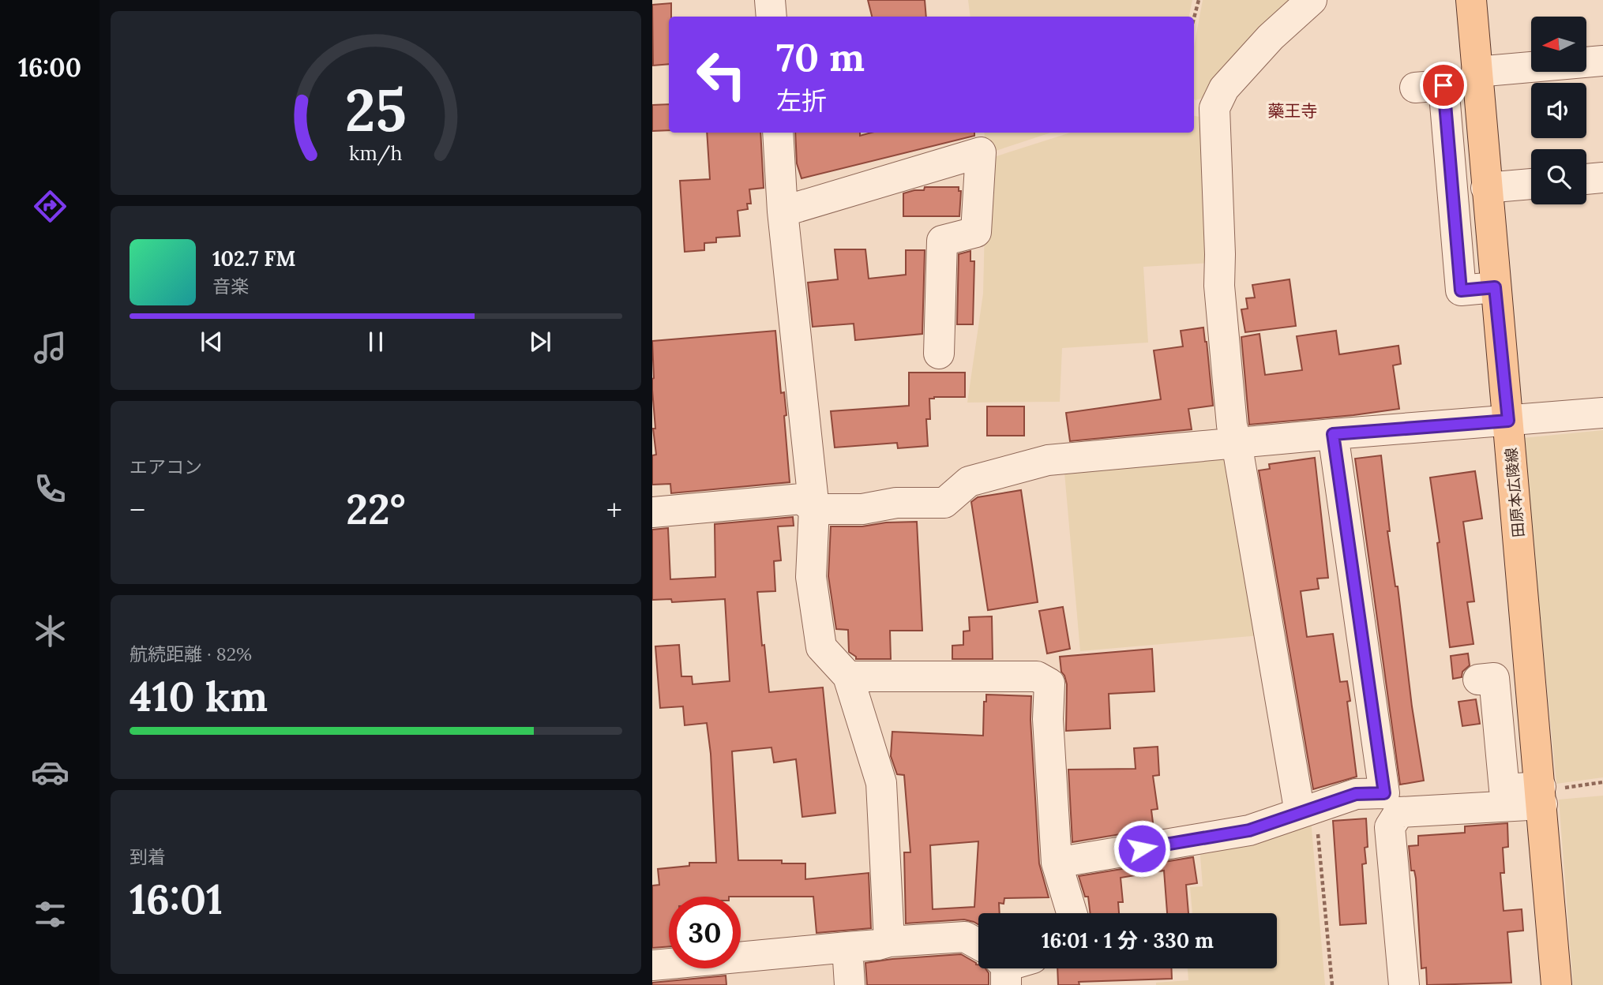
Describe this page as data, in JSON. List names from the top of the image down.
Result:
{
  "streets": {
    "main road": ["田原本広陵線"]
  },
  "districts": ["藥王寺"],
  "north": "left",
  "page": {
    "tabs": "16:00",
    "turn": ["70 m", "左折"],
    "song": ["102.7 FM", "音楽"],
    "tile": [
      "エアコン",
      ["航続距離 · 82%", "410 km"],
      ["到着", "16:01"]
    ],
    "heat": ["−", "22°", "+"],
    "limit": "30",
    "trip": "16:01 · 1 分 · 330 m",
    "gauge": ["25", "km/h"]
  }
}
